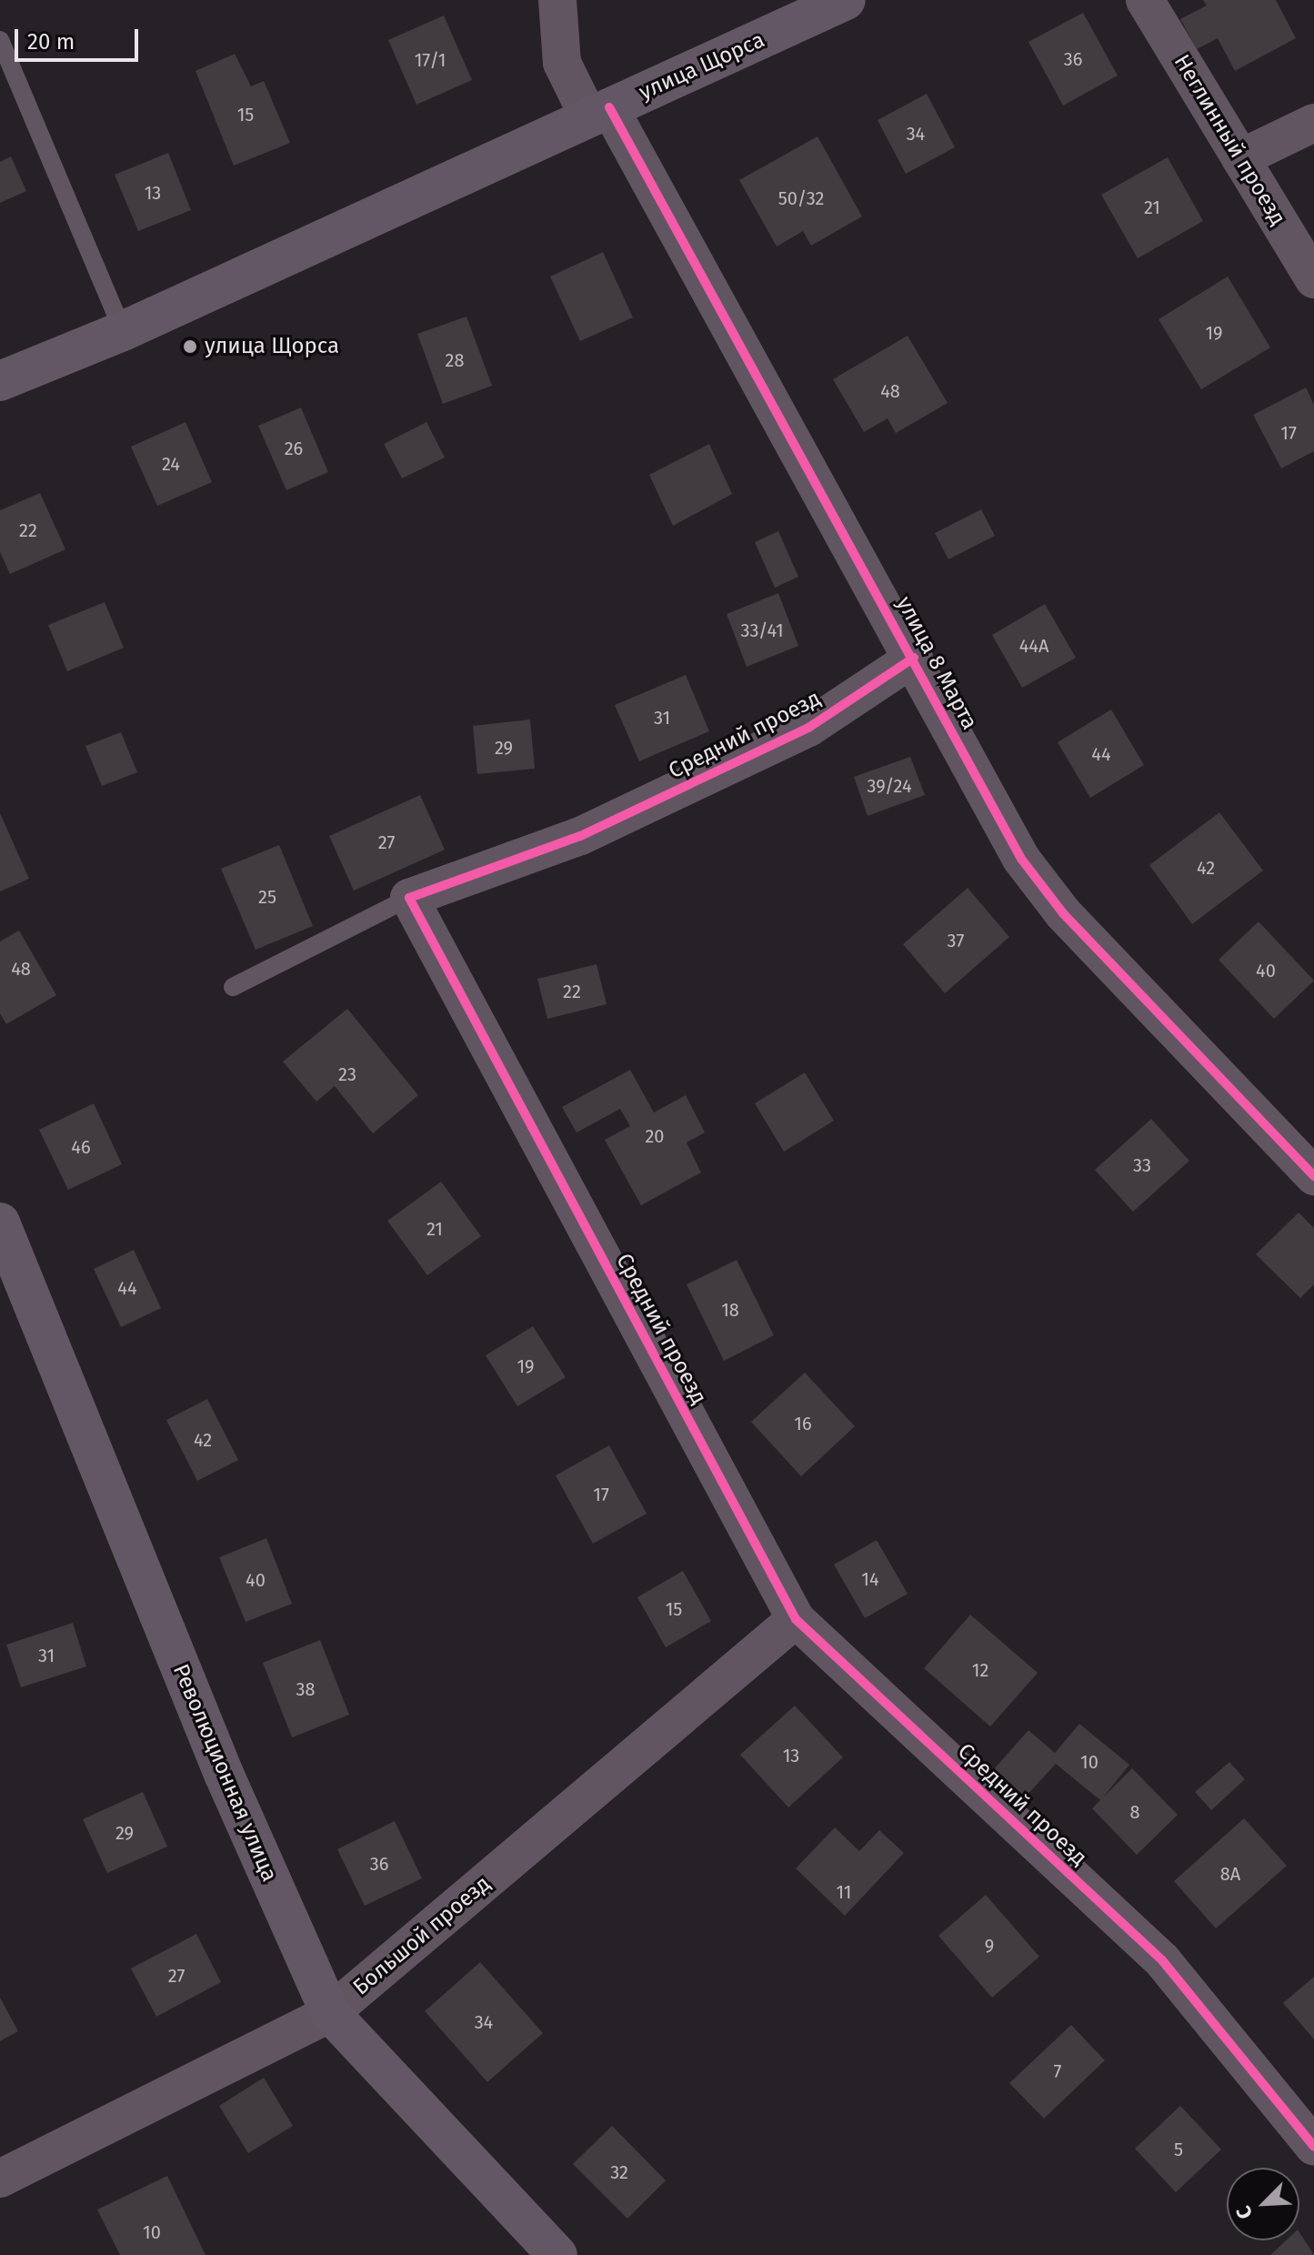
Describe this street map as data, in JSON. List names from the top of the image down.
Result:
{
  "streets": {
    "main road": ["улица Щорса", "Революционная улица"],
    "street": [
      "Неглинный проезд",
      "улица 8 Марта",
      "Средний проезд",
      "Большой проезд"
    ]
  },
  "crossings": [
    ["улица Щорса", "улица 8 Марта"],
    ["улица 8 Марта", "Средний проезд"],
    ["Средний проезд", "Большой проезд"],
    ["Революционная улица", "Большой проезд"]
  ],
  "places": ["улица Щорса"],
  "house_numbers": [
    "36",
    "17/1",
    "15",
    "34",
    "13",
    "50/32",
    "21",
    "19",
    "28",
    "48",
    "17",
    "26",
    "24",
    "22",
    "33/41",
    "44А",
    "31",
    "29",
    "44",
    "39/24",
    "27",
    "42",
    "25",
    "37",
    "48",
    "40",
    "22",
    "23",
    "20",
    "46",
    "33",
    "21",
    "44",
    "18",
    "19",
    "16",
    "42",
    "17",
    "14",
    "40",
    "15",
    "31",
    "12",
    "38",
    "13",
    "10",
    "8",
    "29",
    "36",
    "8А",
    "11",
    "9",
    "27",
    "34",
    "7",
    "5",
    "32",
    "10"
  ],
  "scale_bar": "20 m",
  "north": "bottom left"
}
